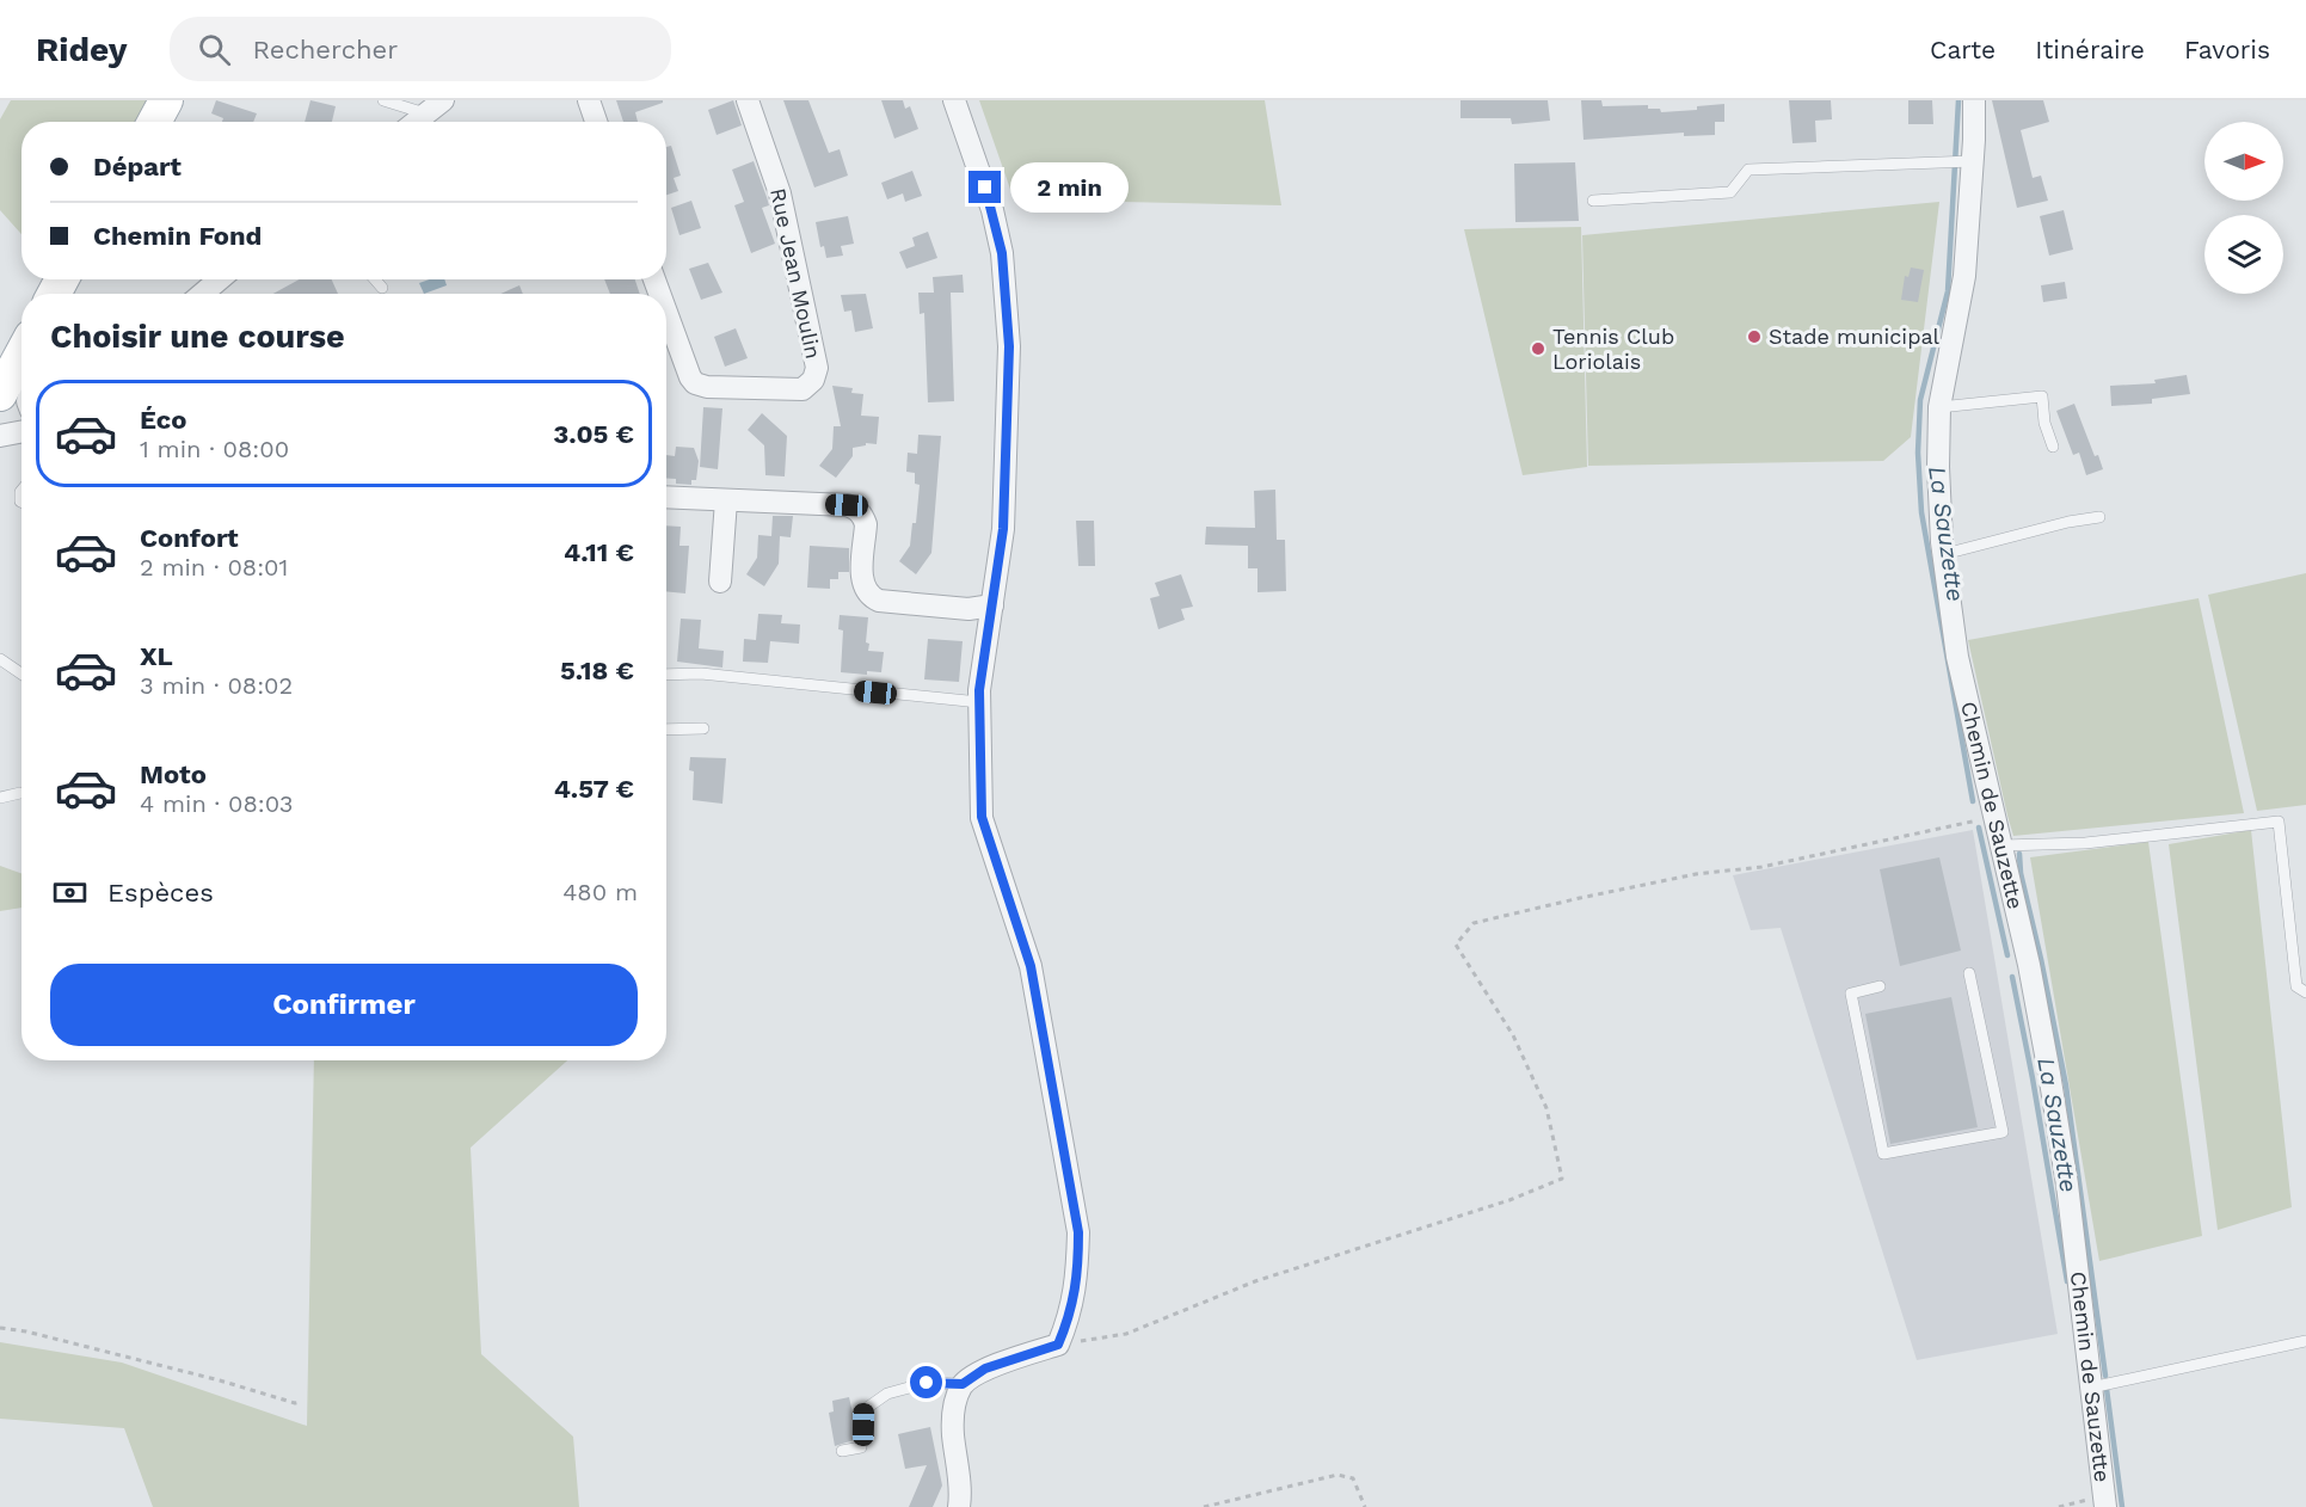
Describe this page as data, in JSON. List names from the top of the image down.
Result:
{
  "streets": {
    "street": ["Rue Jean Moulin", "Chemin de Sauzette"]
  },
  "water": ["La Sauzette"],
  "places": ["Stade municipal", "Tennis Club Loriolais"],
  "north": "right",
  "page": {
    "header": "Ridey",
    "search": "Rechercher",
    "nav": ["Carte", "Itinéraire", "Favoris"],
    "banner": ["Départ", "Chemin Fond"],
    "bubble": "2 min",
    "heading": "Choisir une course",
    "list": [
      {
        "name": "Éco",
        "note": "1 min · 08:00",
        "value": "3.05 €"
      },
      {
        "name": "Confort",
        "note": "2 min · 08:01",
        "value": "4.11 €"
      },
      {
        "name": "XL",
        "note": "3 min · 08:02",
        "value": "5.18 €"
      },
      {
        "name": "Moto",
        "note": "4 min · 08:03",
        "value": "4.57 €"
      }
    ],
    "pay": ["Espèces", "480 m"],
    "buttons": "Confirmer"
  }
}
